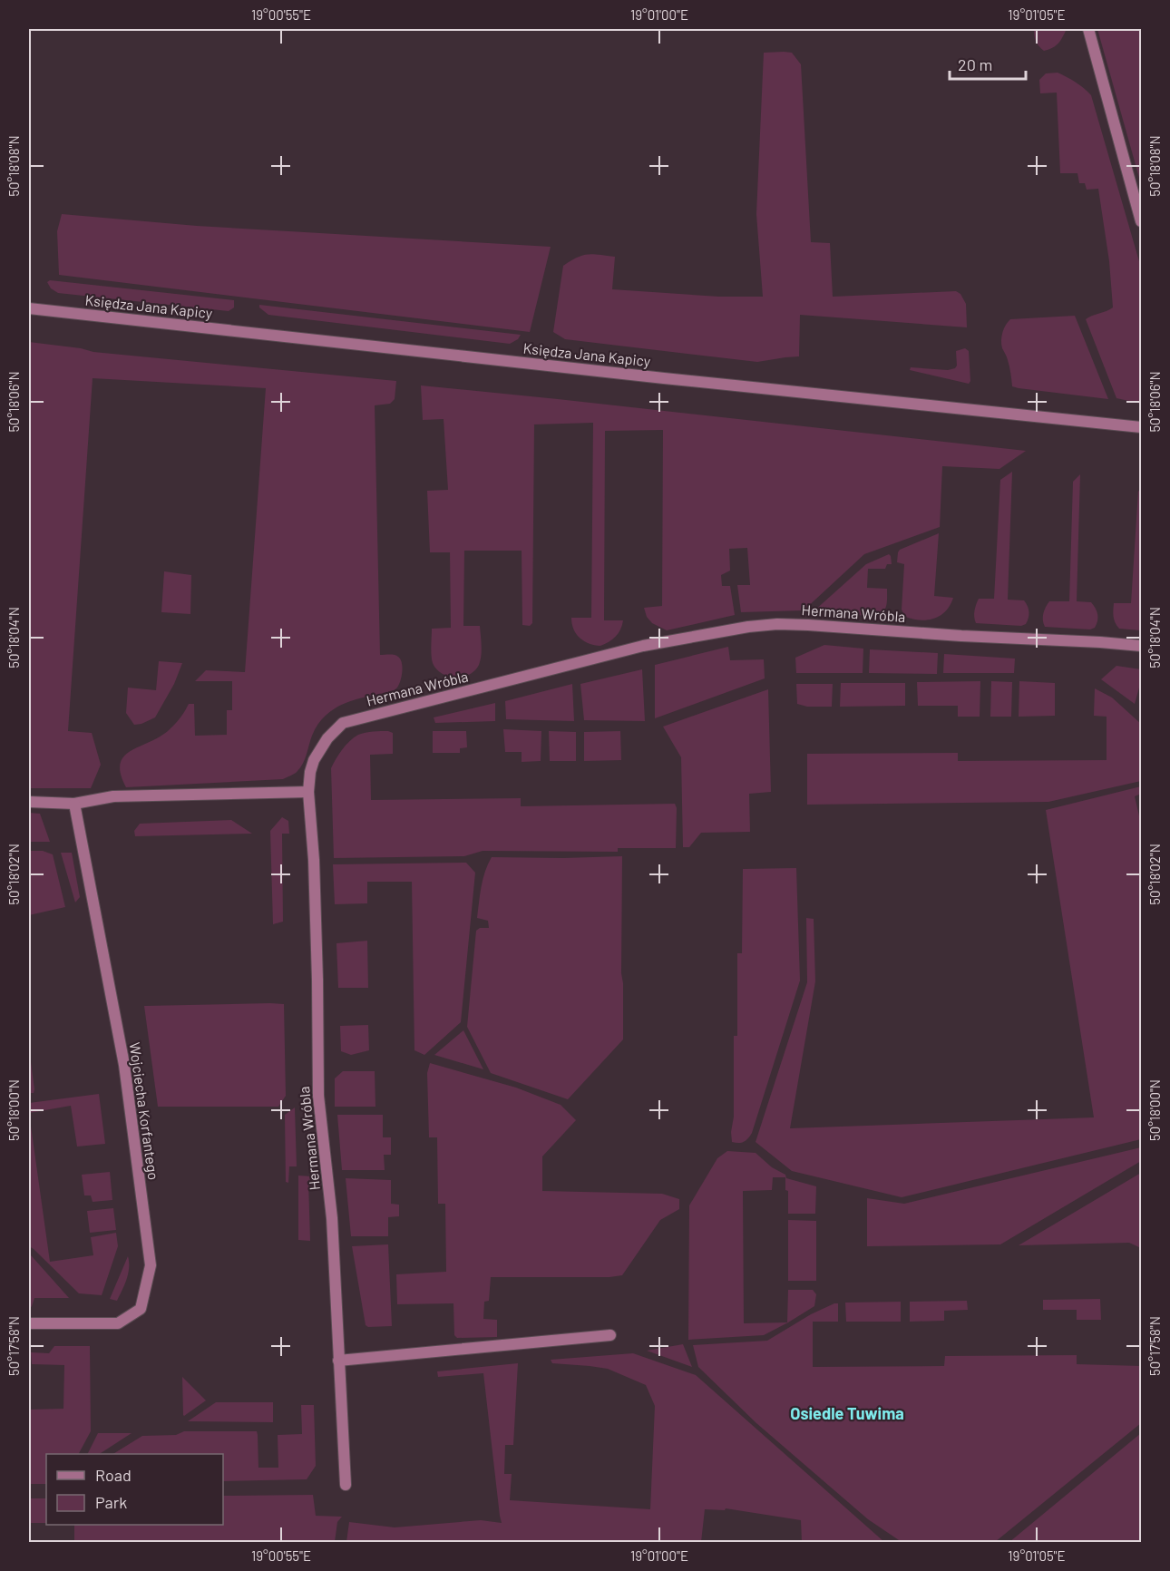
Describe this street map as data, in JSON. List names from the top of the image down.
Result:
{
  "streets": {
    "street": ["Księdza Jana Kapicy", "Hermana Wróbla", "Wojciecha Korfantego"]
  },
  "districts": ["Osiedle Tuwima"],
  "legend": ["Road", "Park"],
  "scale_bar": "20 m",
  "coordinates": [
    "19°00'55\"E",
    "19°01'00\"E",
    "19°01'05\"E",
    "50°18'08\"N",
    "50°18'06\"N",
    "50°18'04\"N",
    "50°18'02\"N",
    "50°18'00\"N",
    "50°17'58\"N"
  ]
}
